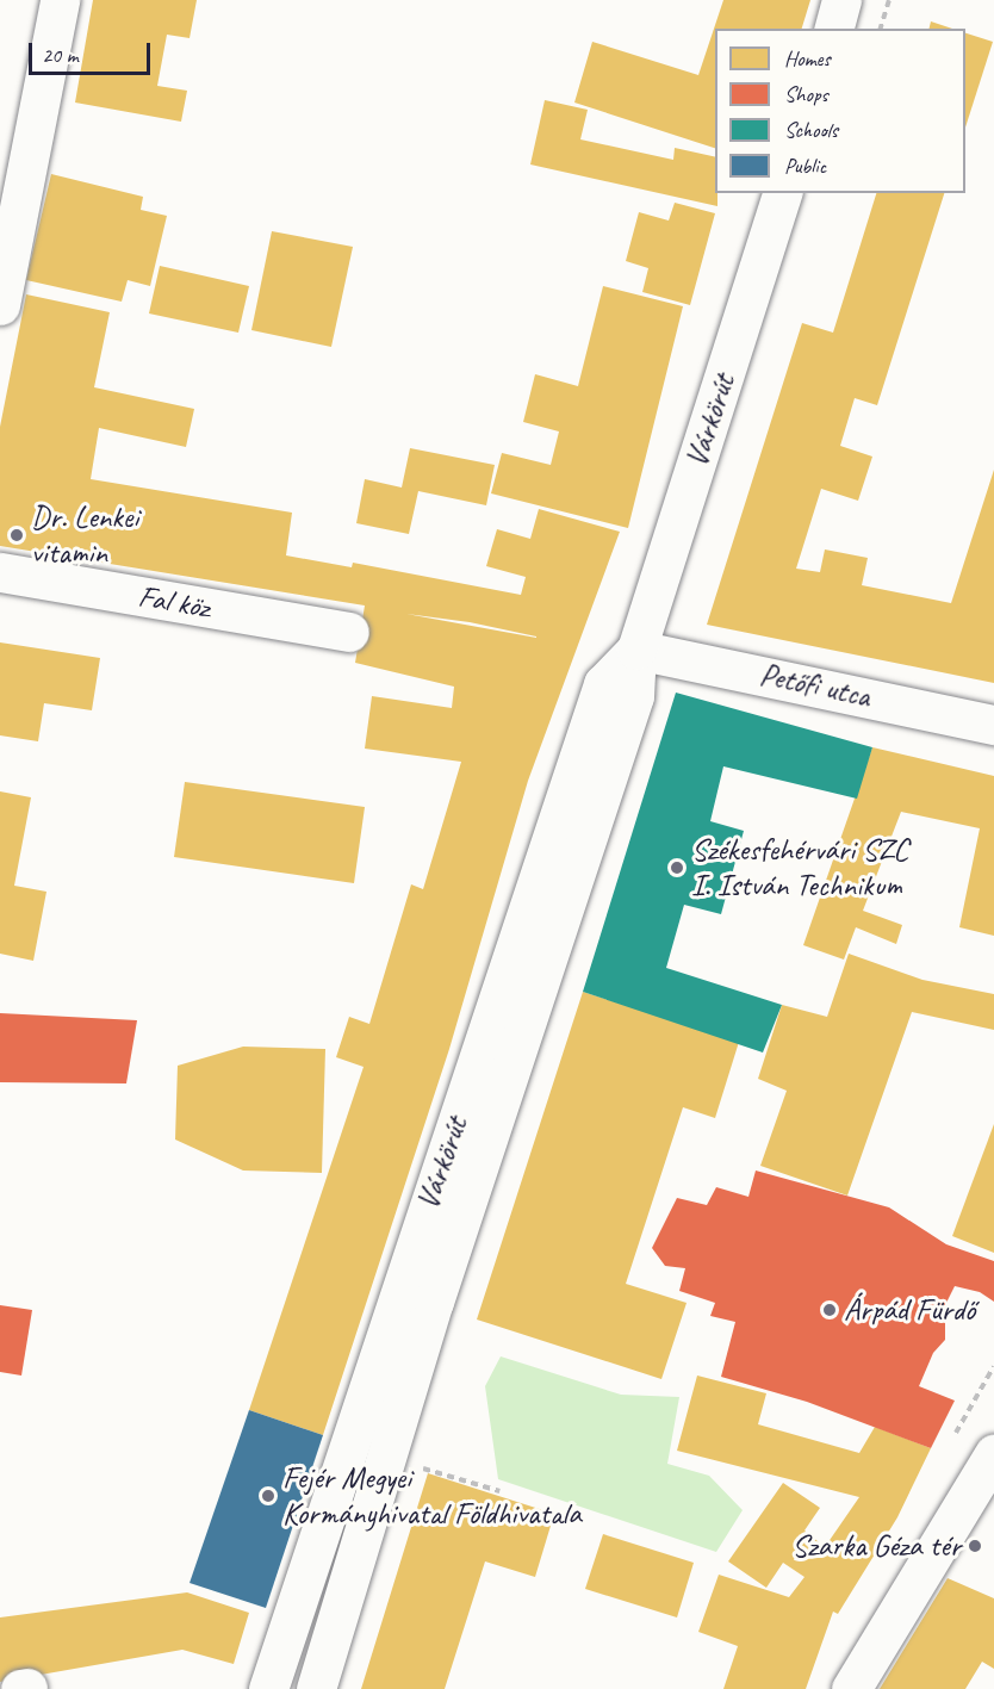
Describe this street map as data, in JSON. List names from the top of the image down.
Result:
{
  "streets": {
    "street": ["Várkörút", "Fal köz", "Petőfi utca"]
  },
  "crossings": [
    ["Várkörút", "Petőfi utca"]
  ],
  "places": [
    "Dr. Lenkei vitamin",
    "Székesfehérvári SZC I. István Technikum",
    "Árpád Fürdő",
    "Fejér Megyei Kormányhivatal Földhivatala",
    "Szarka Géza tér"
  ],
  "legend": [
    "Homes",
    "Shops",
    "Schools",
    "Public"
  ],
  "scale_bar": "20 m"
}
